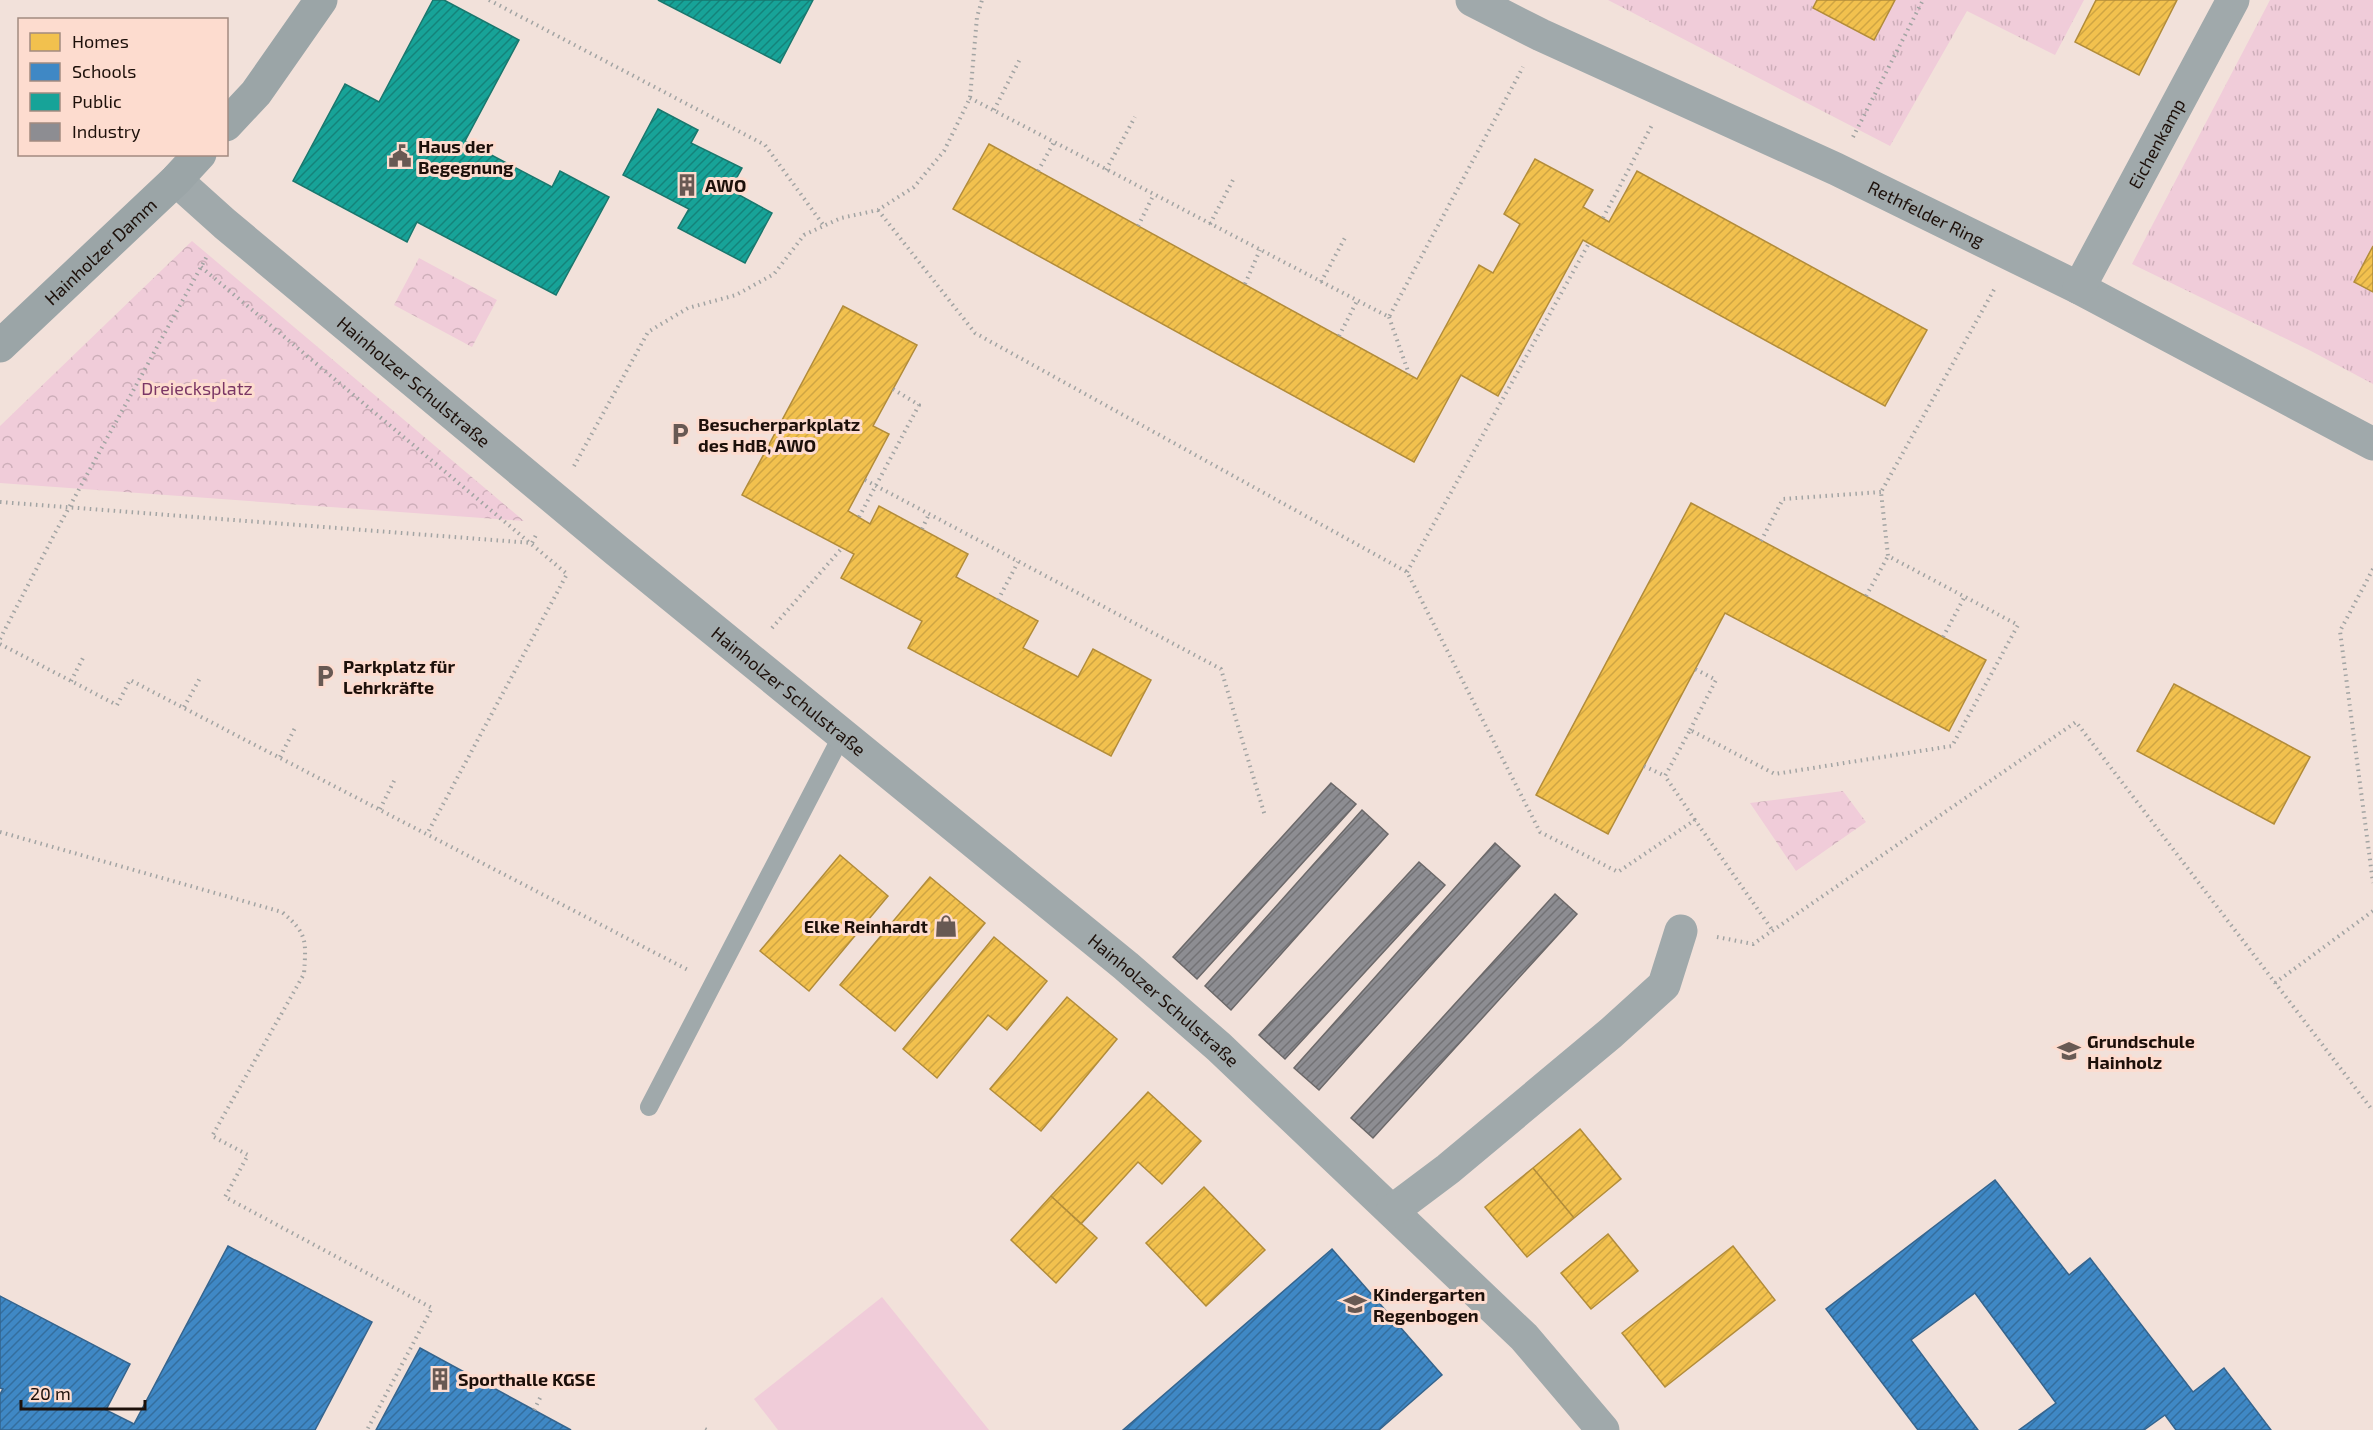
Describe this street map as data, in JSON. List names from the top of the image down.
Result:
{
  "streets": {
    "street": [
      "Eichenkamp",
      "Rethfelder Ring",
      "Hainholzer Damm",
      "Hainholzer Schulstraße"
    ]
  },
  "crossings": [
    ["Eichenkamp", "Rethfelder Ring"],
    ["Hainholzer Damm", "Hainholzer Schulstraße"]
  ],
  "parks": ["Dreiecksplatz"],
  "places": {
    "public building": ["Haus der Begegnung"],
    "building": ["AWO", "Sporthalle KGSE"],
    "parking": ["Besucherparkplatz des HdB, AWO", "Parkplatz für Lehrkräfte"],
    "shop": ["Elke Reinhardt"],
    "school or university": ["Grundschule Hainholz", "Kindergarten Regenbogen"]
  },
  "legend": [
    "Homes",
    "Schools",
    "Public",
    "Industry"
  ],
  "scale_bar": "20 m"
}
